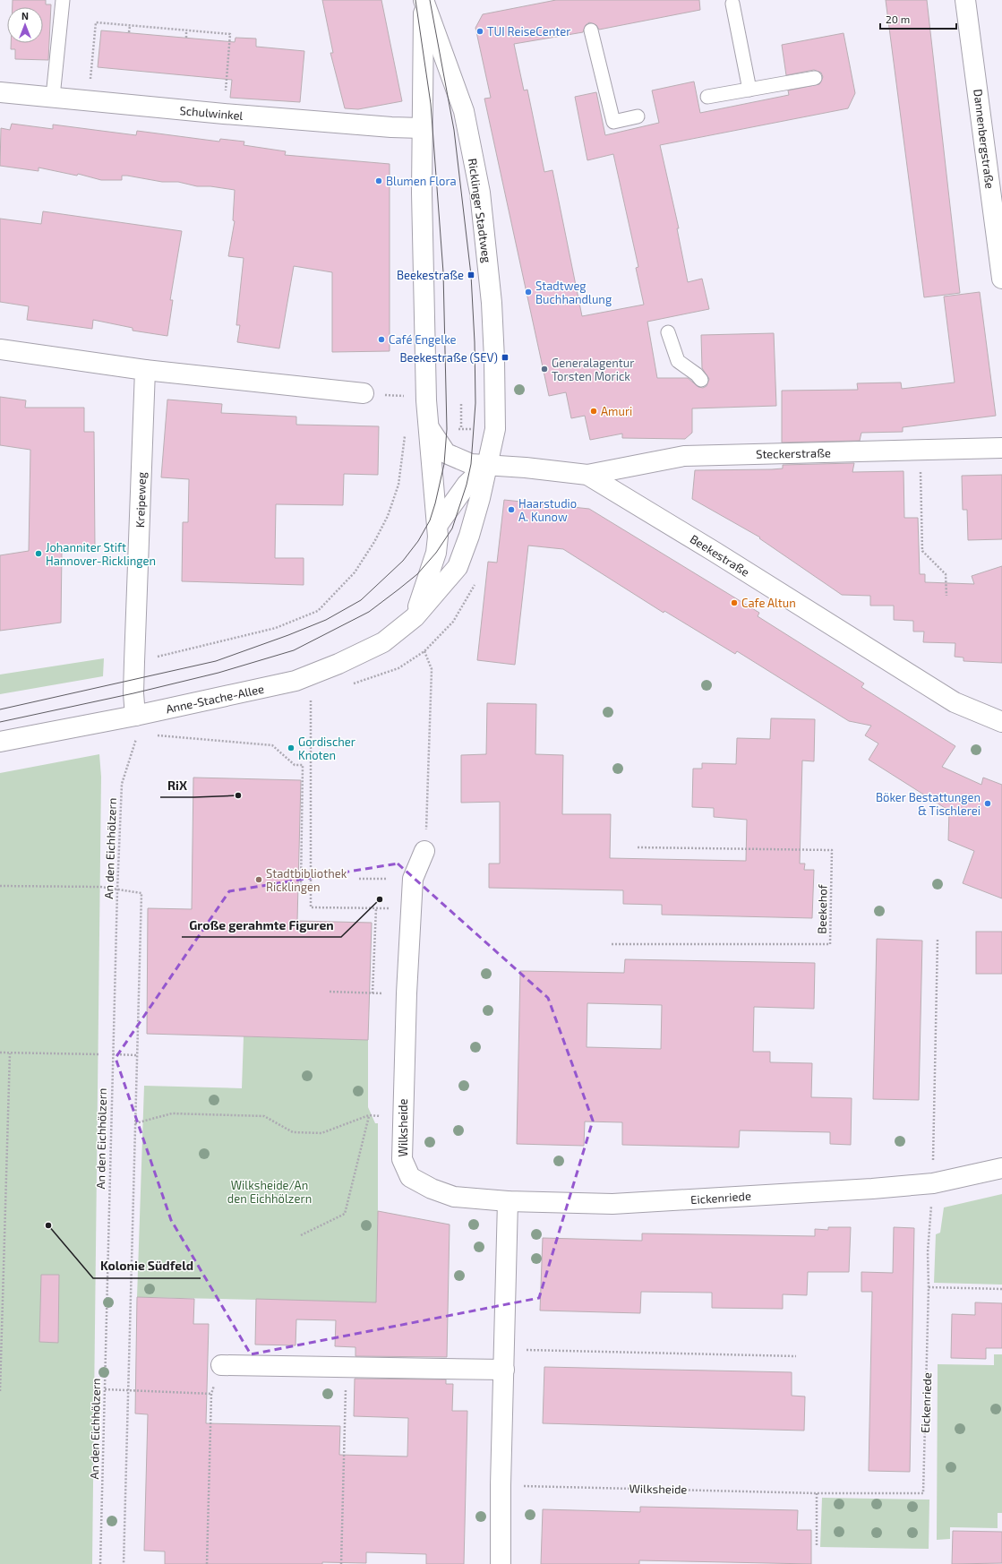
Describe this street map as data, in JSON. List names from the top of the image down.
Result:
{
  "streets": {
    "street": [
      "Schulwinkel",
      "Dannenbergstraße",
      "Ricklinger Stadtweg",
      "Steckerstraße",
      "Kreipeweg",
      "Beekestraße",
      "Anne-Stache-Allee",
      "Wilksheide",
      "Eickenriede"
    ],
    "path": ["An den Eichhölzern", "Beekehof"]
  },
  "crossings": [
    ["Schulwinkel", "Ricklinger Stadtweg"],
    ["Ricklinger Stadtweg", "Beekestraße"],
    ["Ricklinger Stadtweg", "Anne-Stache-Allee"],
    ["Steckerstraße", "Beekestraße"],
    ["Kreipeweg", "Anne-Stache-Allee"],
    ["Kreipeweg", "An den Eichhölzern"],
    ["Beekestraße", "Anne-Stache-Allee"],
    ["Anne-Stache-Allee", "An den Eichhölzern"],
    ["Wilksheide", "Eickenriede"]
  ],
  "parks": ["Wilksheide/An den Eichhölzern"],
  "places": {
    "other": [
      "TUI ReiseCenter",
      "Blumen Flora",
      "Stadtweg Buchhandlung",
      "Café Engelke",
      "Generalagentur Torsten Morick",
      "Amuri",
      "Haarstudio A. Kunow",
      "Johanniter Stift Hannover-Ricklingen",
      "Cafe Altun",
      "Gordischer Knoten",
      "RiX",
      "Böker Bestattungen & Tischlerei",
      "Stadtbibliothek Ricklingen",
      "Große gerahmte Figuren",
      "Kolonie Südfeld"
    ],
    "transit": ["Beekestraße", "Beekestraße (SEV)"]
  },
  "scale_bar": "20 m",
  "north": "top"
}
